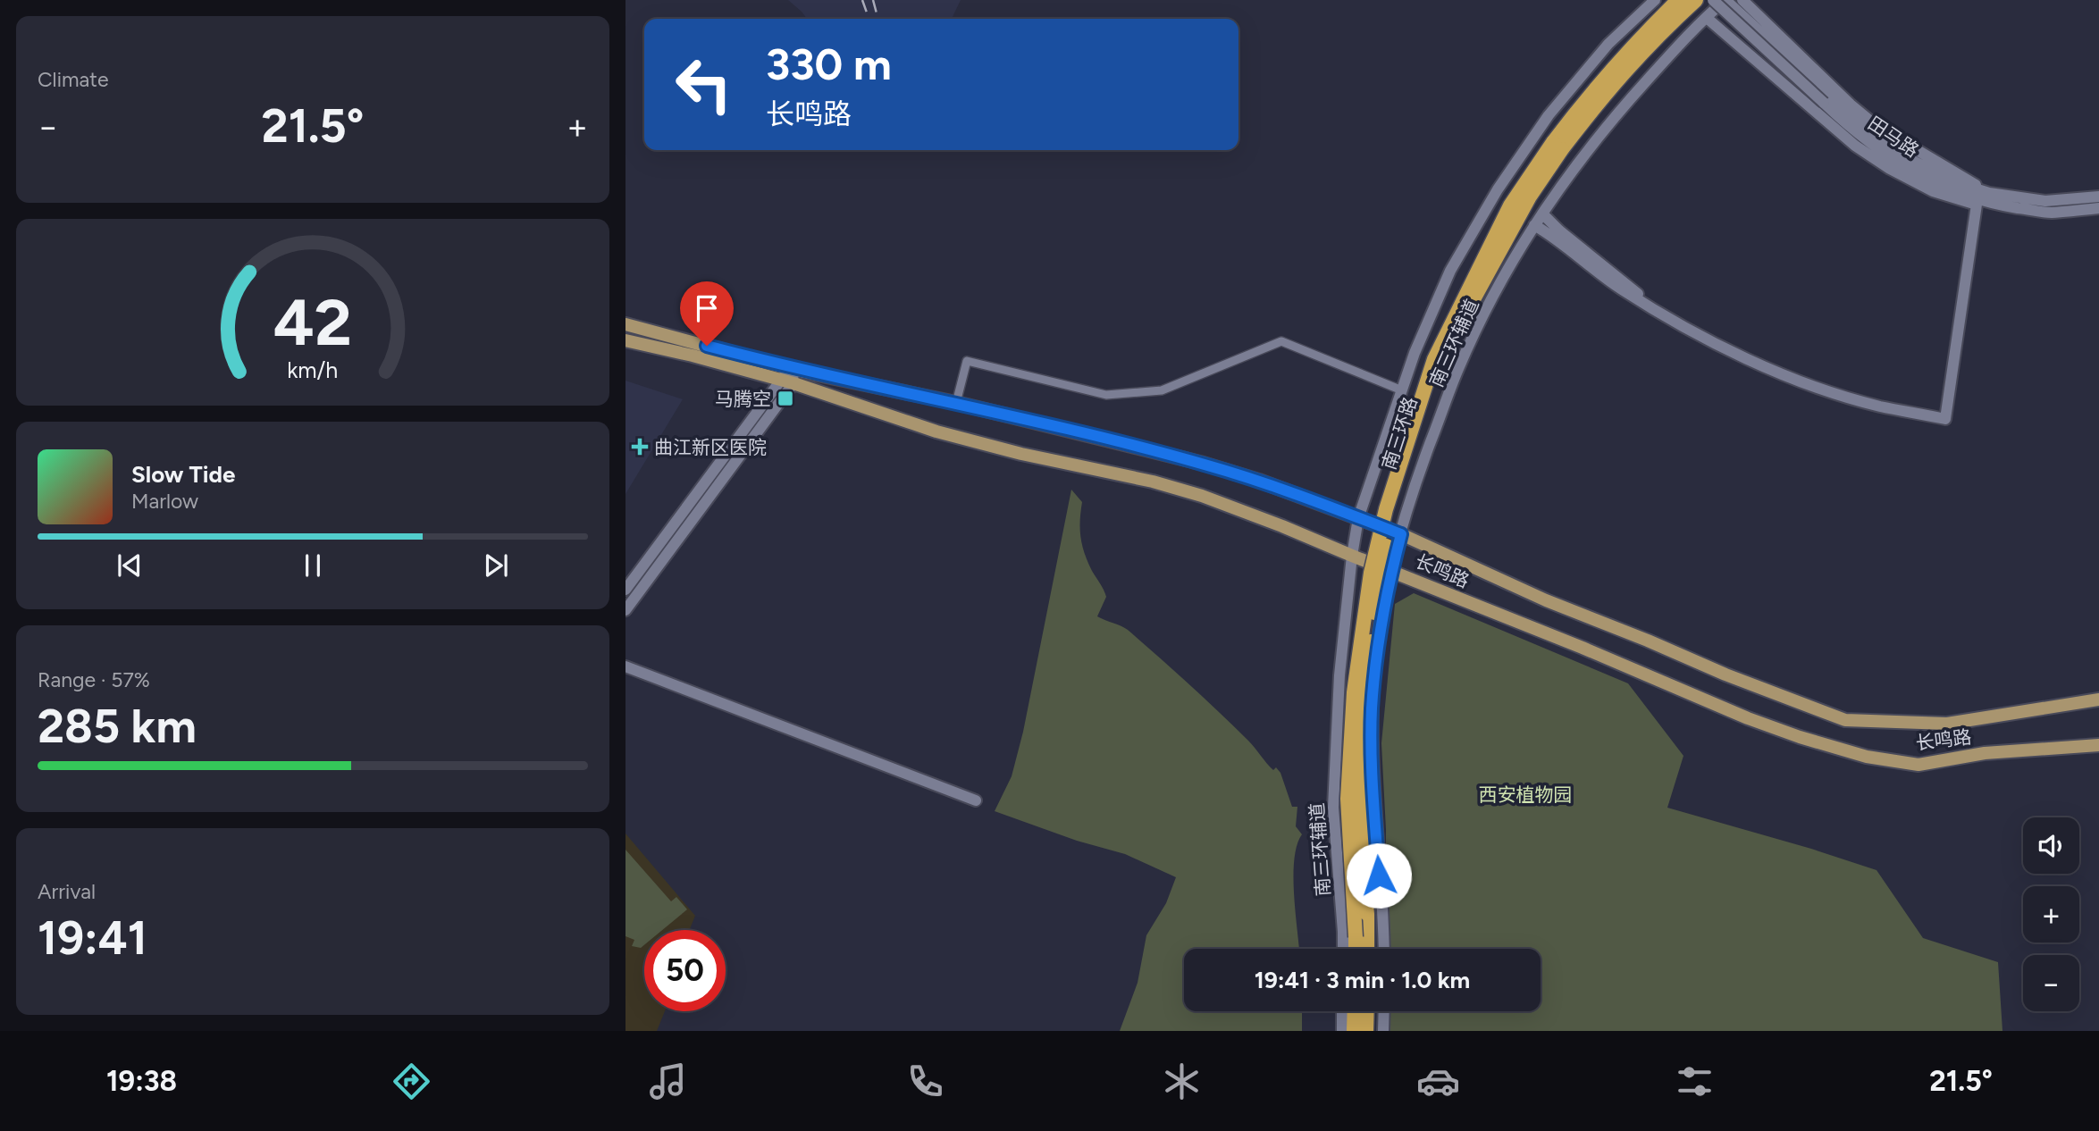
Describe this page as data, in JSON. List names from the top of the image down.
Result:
{
  "streets": {
    "highway": ["南三环路"],
    "main road": ["长鸣路"],
    "street": ["田马路", "南三环辅道"]
  },
  "crossings": [
    ["田马路", "南三环辅道"],
    ["南三环辅道", "长鸣路"]
  ],
  "parks": ["西安植物园"],
  "places": {
    "transit": ["马腾空"],
    "health": ["曲江新区医院"]
  },
  "page": {
    "tile": [
      "Climate",
      ["Range · 57%", "285 km"],
      ["Arrival", "19:41"]
    ],
    "turn": ["330 m", "长鸣路"],
    "heat": ["−", "21.5°", "+"],
    "song": ["Slow Tide", "Marlow"],
    "map_buttons": ["+", "−"],
    "limit": "50",
    "trip": "19:41 · 3 min · 1.0 km",
    "tabs": ["19:38", "21.5°"],
    "gauge": ["42", "km/h"]
  }
}
